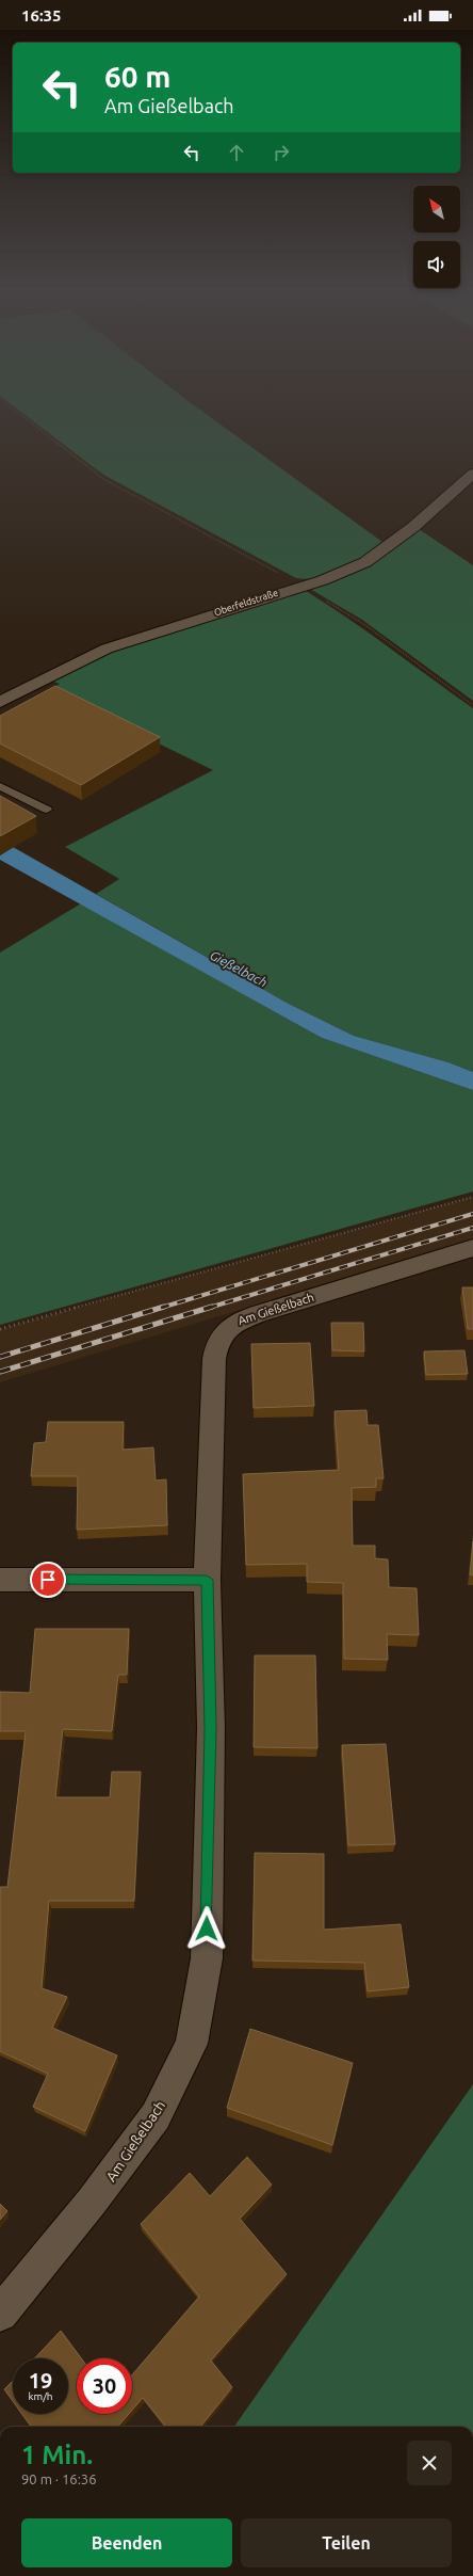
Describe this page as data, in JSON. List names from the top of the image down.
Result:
{
  "streets": {
    "street": ["Oberfeldstraße", "Am Gießelbach"]
  },
  "water": ["Gießelbach"],
  "north": "top left",
  "page": {
    "status": "16:35",
    "turn": ["60 m", "Am Gießelbach"],
    "speed": "19 km/h",
    "limit": "30",
    "heading": ["1 Min.", "90 m · 16:36"],
    "buttons": ["Beenden", "Teilen"]
  }
}
